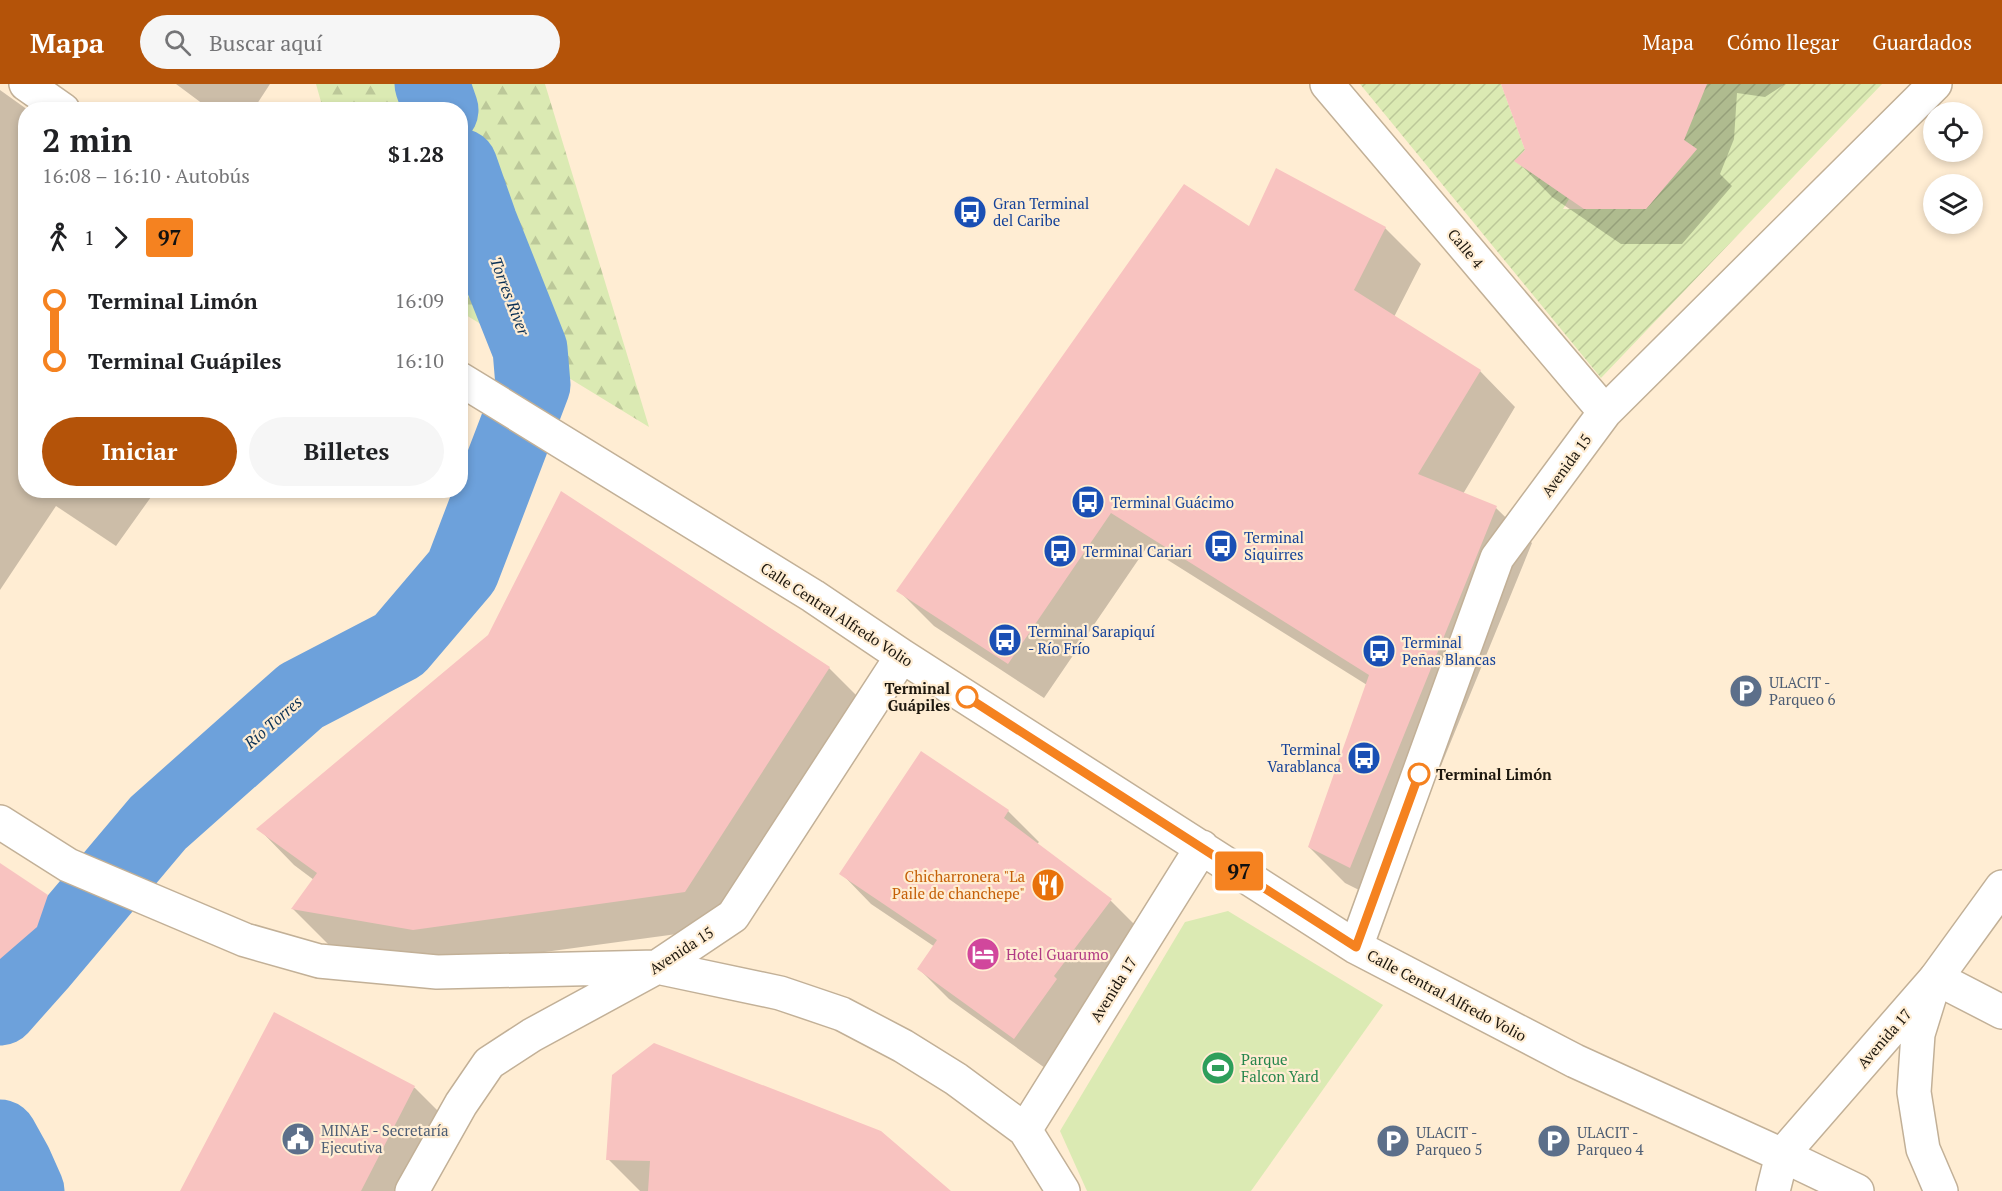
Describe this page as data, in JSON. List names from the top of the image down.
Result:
{
  "streets": {
    "street": [
      "Calle 4",
      "Avenida 15",
      "Calle Central Alfredo Volio",
      "Avenida 17"
    ]
  },
  "crossings": [
    ["Calle 4", "Avenida 15"],
    ["Avenida 15", "Calle Central Alfredo Volio"],
    ["Calle Central Alfredo Volio", "Avenida 17"]
  ],
  "water": ["Torres River", "Río Torres"],
  "places": {
    "bus stop": [
      "Gran Terminal del Caribe",
      "Terminal Guácimo",
      "Terminal Siquirres",
      "Terminal Cariari",
      "Terminal Sarapiquí - Río Frío",
      "Terminal Peñas Blancas",
      "Terminal Varablanca"
    ],
    "parking": ["ULACIT - Parqueo 6", "ULACIT - Parqueo 5", "ULACIT - Parqueo 4"],
    "other": ["Terminal Guápiles", "Terminal Limón"],
    "restaurant": ["Chicharronera \"La Paile de chanchepe\""],
    "hotel": ["Hotel Guarumo"],
    "sports": ["Parque Falcon Yard"],
    "public building": ["MINAE - Secretaría Ejecutiva"]
  },
  "lines": ["bus line 97"],
  "page": {
    "header": "Mapa",
    "search": "Buscar aquí",
    "nav": ["Mapa", "Cómo llegar", "Guardados"],
    "on_map": "97",
    "heading": ["2 min", "16:08 – 16:10 · Autobús", "$1.28"],
    "legs": ["1", "97"],
    "list": [
      {
        "name": "Terminal Limón",
        "value": "16:09"
      },
      {
        "name": "Terminal Guápiles",
        "value": "16:10"
      }
    ],
    "buttons": ["Iniciar", "Billetes"]
  }
}
